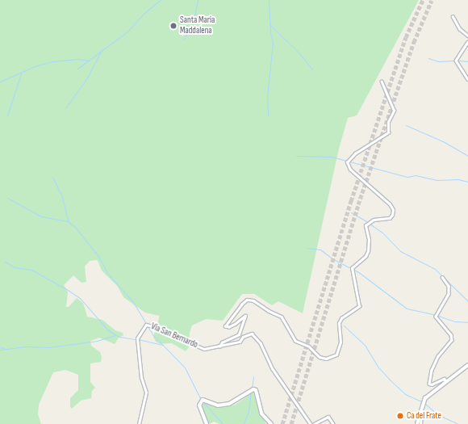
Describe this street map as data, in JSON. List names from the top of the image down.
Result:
{
  "streets": {
    "street": ["Via San Bernardo"]
  },
  "places": ["Santa Maria Maddalena", "Ca del Frate"]
}
